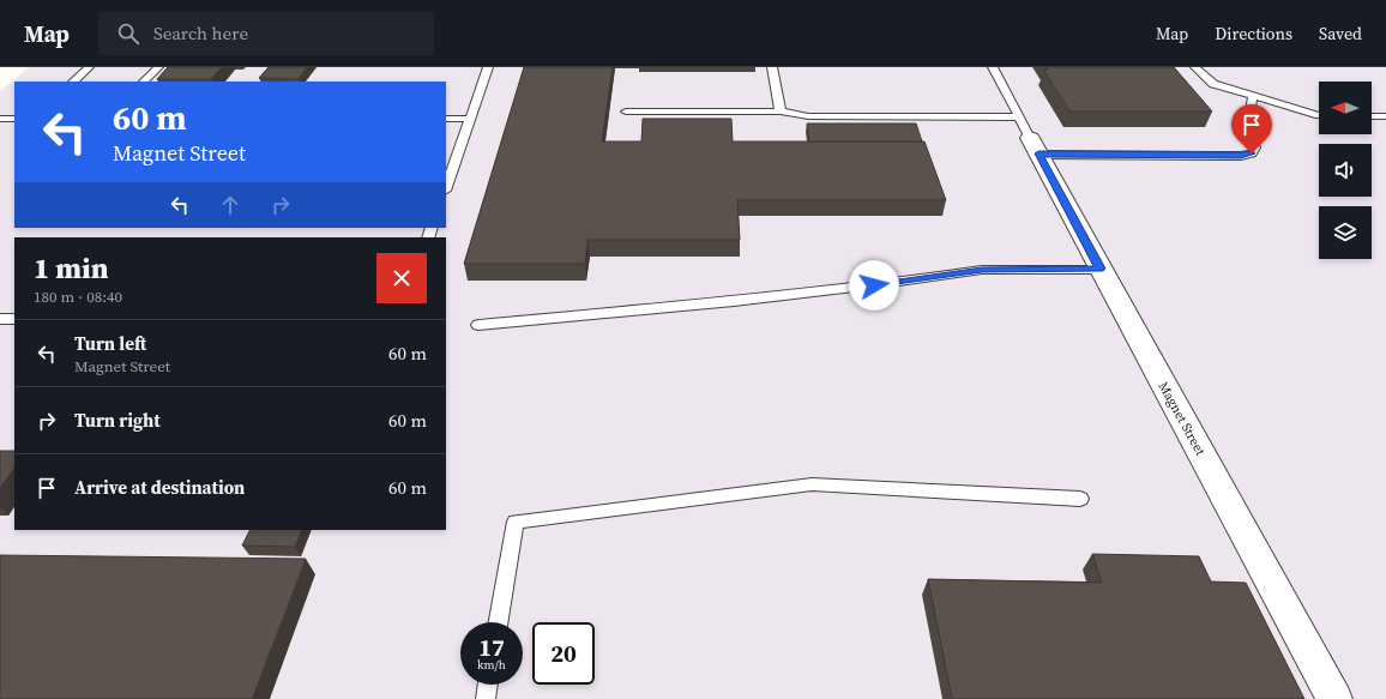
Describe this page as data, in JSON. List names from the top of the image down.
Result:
{
  "streets": {
    "street": ["Magnet Street"]
  },
  "north": "left",
  "page": {
    "header": "Map",
    "search": "Search here",
    "nav": ["Map", "Directions", "Saved"],
    "turn": ["60 m", "Magnet Street"],
    "heading": ["1 min", "180 m · 08:40"],
    "list": [
      {
        "name": "Turn left",
        "note": "Magnet Street",
        "value": "60 m"
      },
      {
        "name": "Turn right",
        "value": "60 m"
      },
      {
        "name": "Arrive at destination",
        "value": "60 m"
      }
    ],
    "speed": "17 km/h",
    "limit": "20"
  }
}
